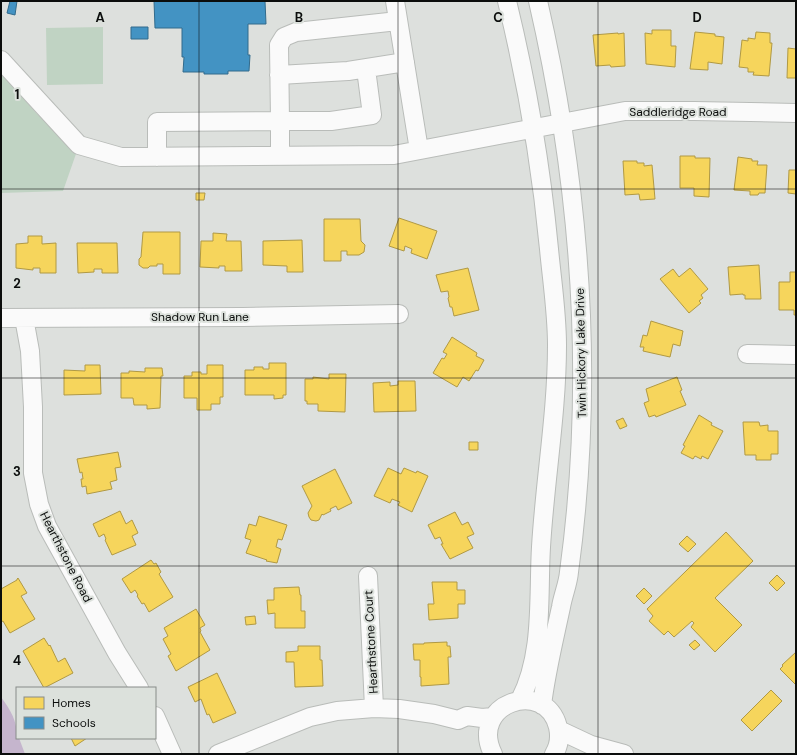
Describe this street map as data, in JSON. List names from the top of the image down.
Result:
{
  "streets": {
    "street": [
      "Saddleridge Road",
      "Shadow Run Lane",
      "Twin Hickory Lake Drive",
      "Hearthstone Road",
      "Hearthstone Court"
    ]
  },
  "crossings": [
    ["Saddleridge Road", "Twin Hickory Lake Drive"],
    ["Shadow Run Lane", "Hearthstone Road"]
  ],
  "legend": ["Homes", "Schools"],
  "grid": {
    "columns": [
      "A",
      "B",
      "C",
      "D"
    ],
    "rows": [
      "1",
      "2",
      "3",
      "4"
    ]
  }
}
